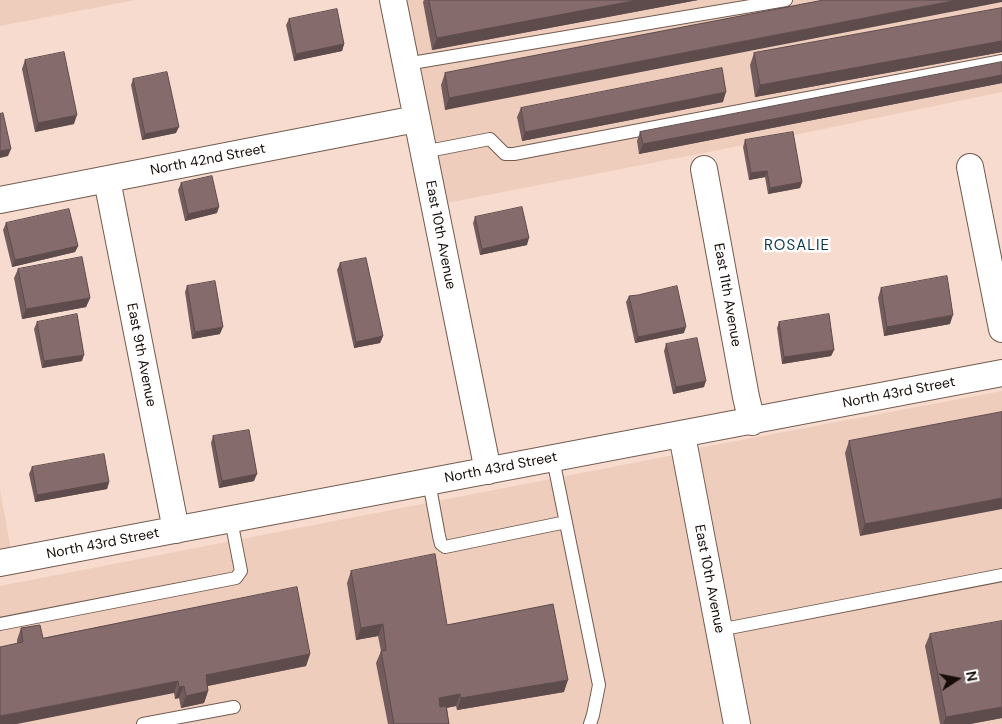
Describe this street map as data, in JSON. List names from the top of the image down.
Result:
{
  "streets": {
    "street": [
      "North 42nd Street",
      "East 10th Avenue",
      "East 11th Avenue",
      "East 9th Avenue",
      "North 43rd Street"
    ]
  },
  "crossings": [
    ["North 42nd Street", "East 10th Avenue"],
    ["North 42nd Street", "East 9th Avenue"],
    ["East 10th Avenue", "North 43rd Street"],
    ["East 11th Avenue", "North 43rd Street"],
    ["East 9th Avenue", "North 43rd Street"]
  ],
  "districts": ["ROSALIE"],
  "north": "right"
}
